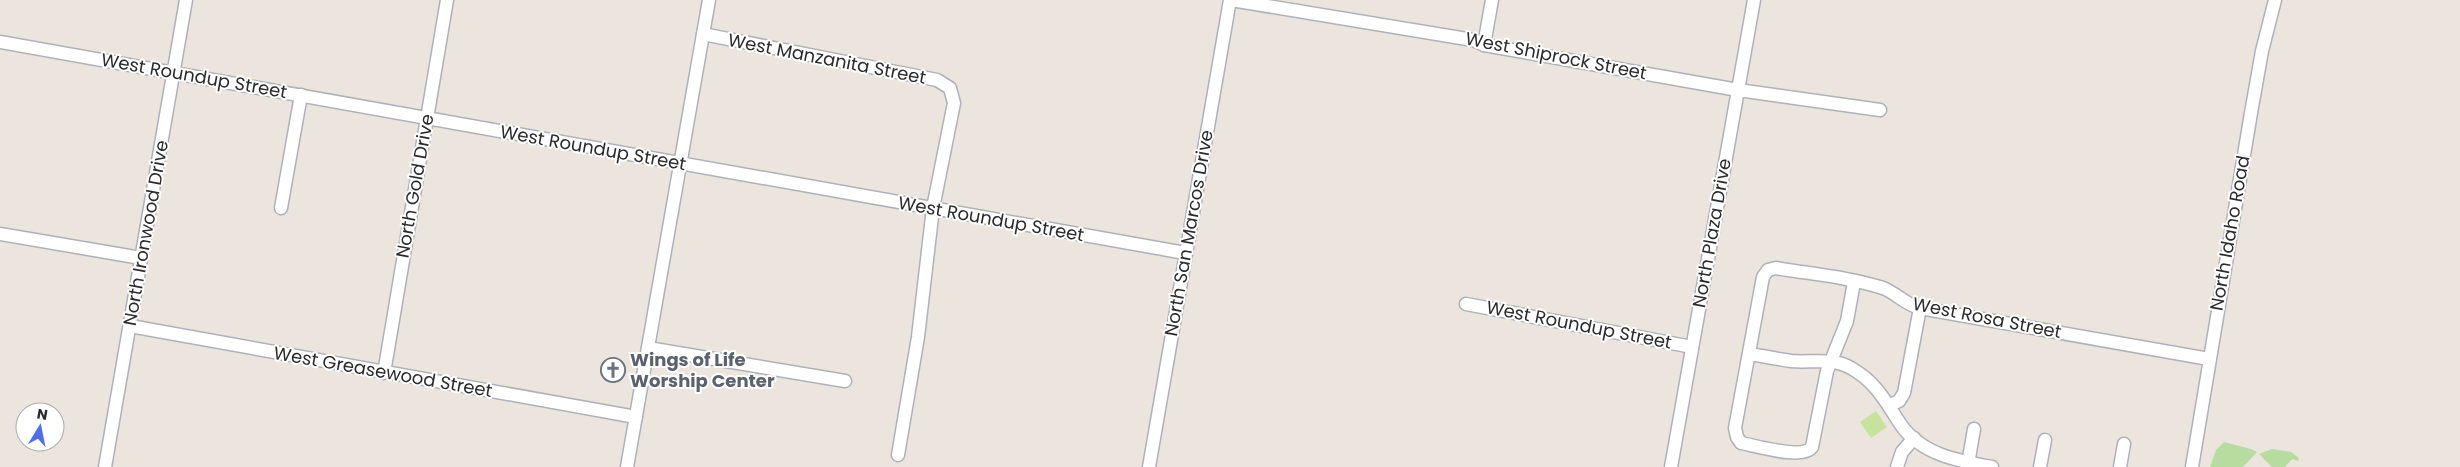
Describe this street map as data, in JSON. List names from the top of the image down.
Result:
{
  "streets": {
    "street": [
      "West Shiprock Street",
      "West Manzanita Street",
      "West Roundup Street",
      "North Gold Drive",
      "North Ironwood Drive",
      "North San Marcos Drive",
      "North Plaza Drive",
      "North Idaho Road",
      "West Rosa Street",
      "West Greasewood Street"
    ]
  },
  "crossings": [
    ["West Shiprock Street", "North San Marcos Drive"],
    ["West Shiprock Street", "North Plaza Drive"],
    ["West Manzanita Street", "West Roundup Street"],
    ["West Roundup Street", "North Gold Drive"],
    ["West Roundup Street", "North Ironwood Drive"],
    ["West Roundup Street", "North San Marcos Drive"],
    ["West Roundup Street", "North Plaza Drive"],
    ["North Gold Drive", "West Greasewood Street"],
    ["North Ironwood Drive", "West Greasewood Street"],
    ["North Idaho Road", "West Rosa Street"]
  ],
  "places": {
    "church": ["Wings of Life Worship Center"]
  },
  "north": "top"
}
